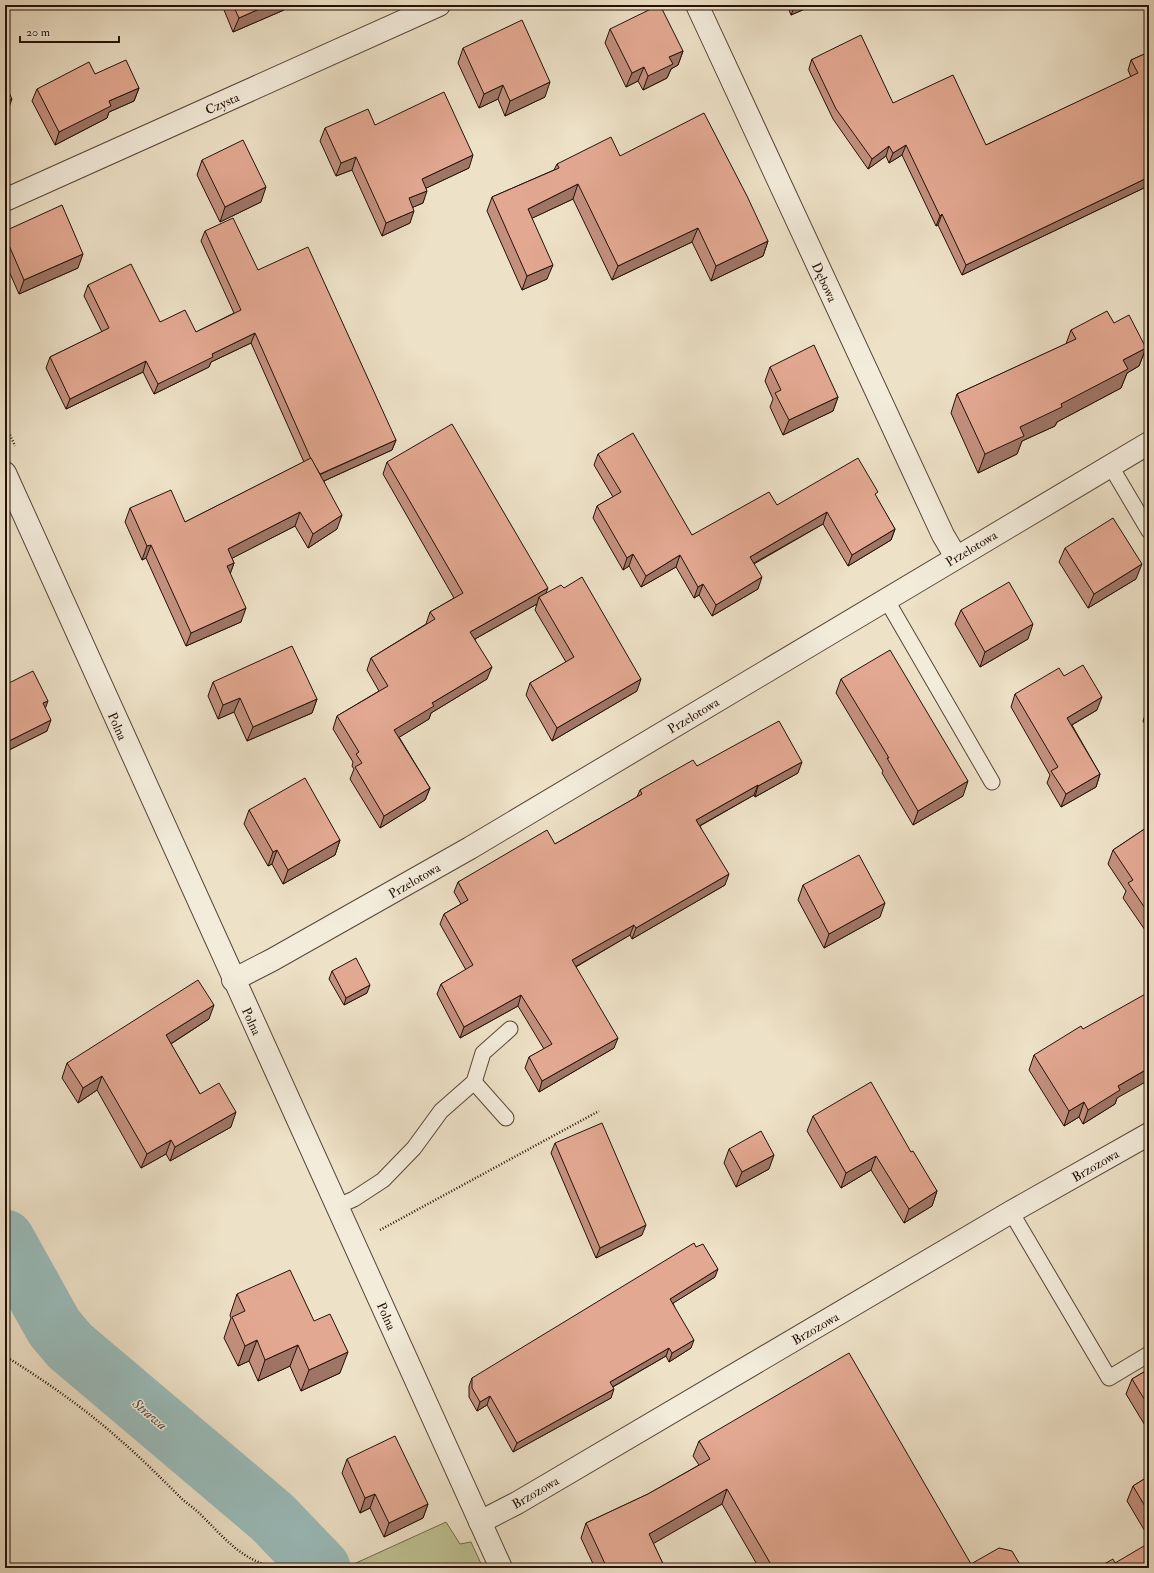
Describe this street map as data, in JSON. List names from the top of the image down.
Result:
{
  "streets": {
    "street": [
      "Czysta",
      "Dębowa",
      "Przelotowa",
      "Polna",
      "Brzozowa"
    ]
  },
  "crossings": [
    ["Dębowa", "Przelotowa"],
    ["Przelotowa", "Polna"],
    ["Polna", "Brzozowa"]
  ],
  "water": ["Strawa"],
  "scale_bar": "20 m"
}
